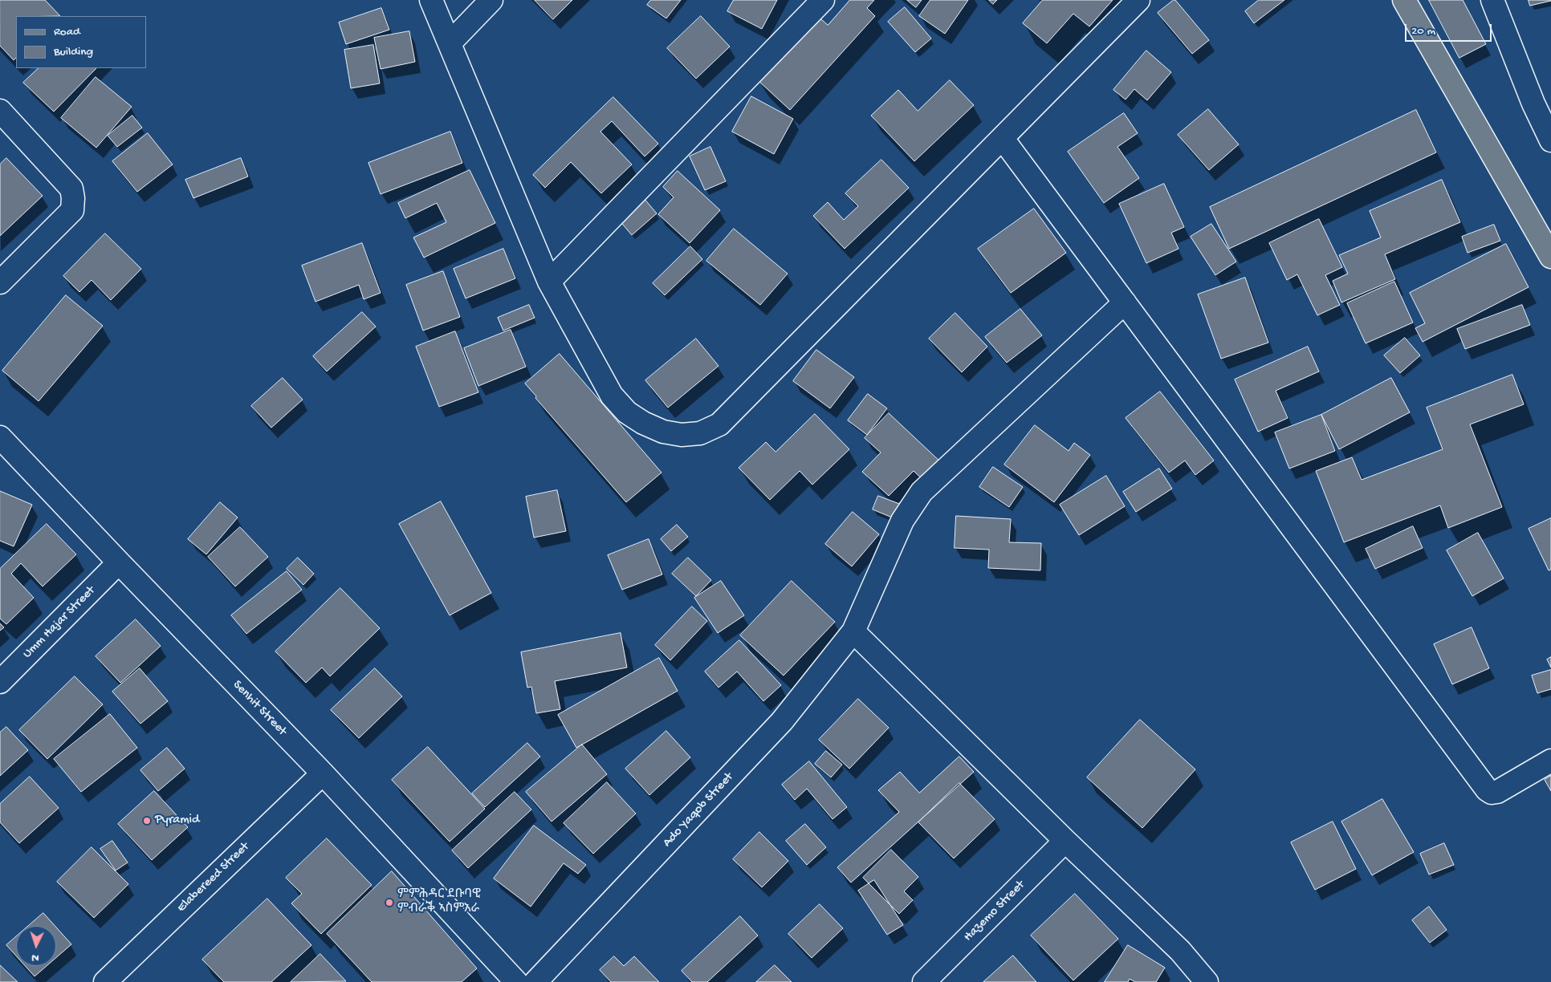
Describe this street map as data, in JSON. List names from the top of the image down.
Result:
{
  "streets": {
    "street": [
      "Umm Hajar Street",
      "Senhit Street",
      "Ado Yaqob Street",
      "Elabereed Street",
      "Hazemo Street"
    ]
  },
  "crossings": [
    ["Umm Hajar Street", "Senhit Street"],
    ["Senhit Street", "Elabereed Street"]
  ],
  "places": ["Pyramid", "ምምሕዳር ደቡባዊ ምብራቕ ኣስምአራ"],
  "legend": ["Road", "Building"],
  "scale_bar": "20 m",
  "north": "bottom"
}
